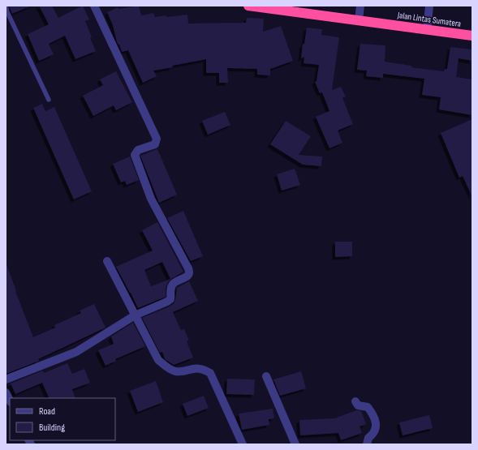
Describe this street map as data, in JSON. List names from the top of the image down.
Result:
{
  "streets": {
    "highway": ["Jalan Lintas Sumatera"]
  },
  "legend": ["Road", "Building"]
}
